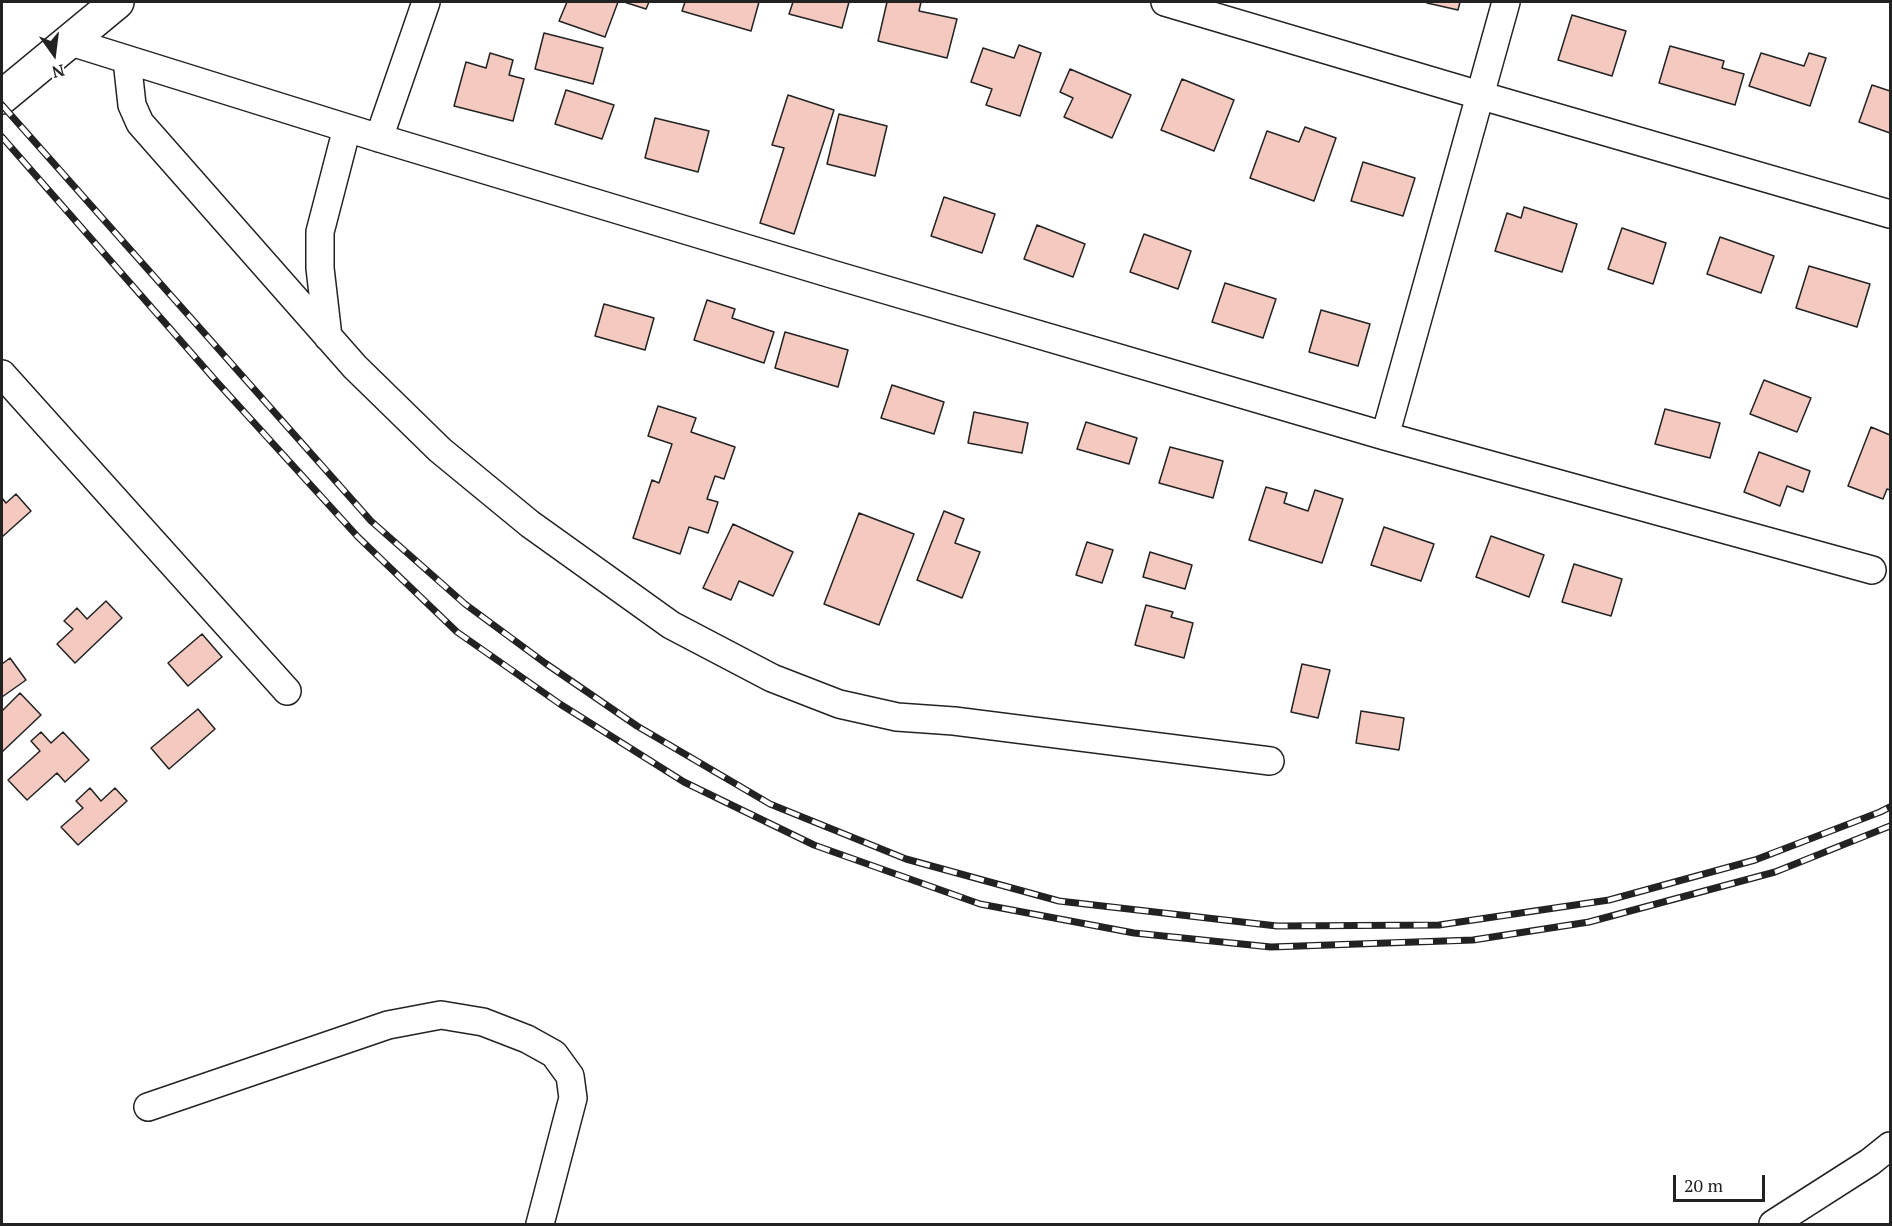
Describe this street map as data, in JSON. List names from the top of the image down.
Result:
{
  "scale_bar": "20 m",
  "north": "bottom"
}
